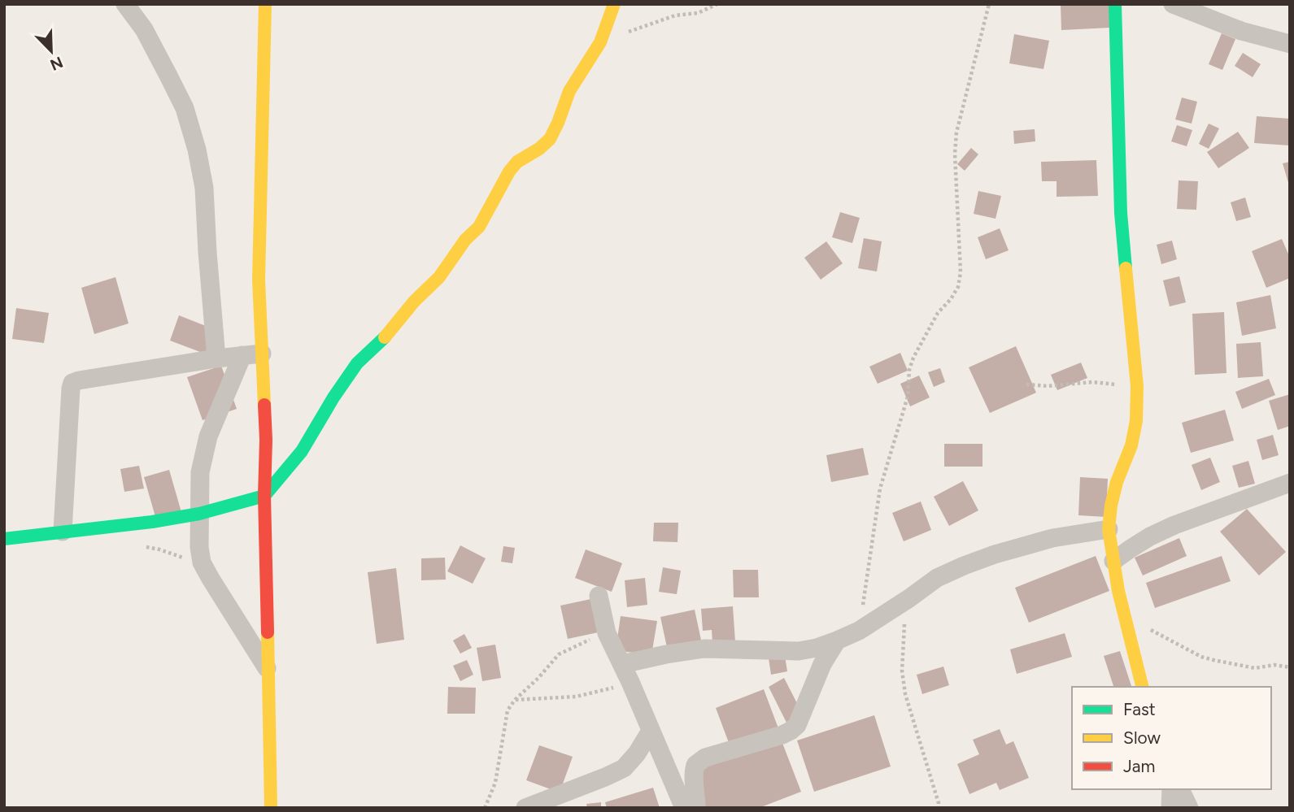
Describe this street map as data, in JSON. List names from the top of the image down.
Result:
{
  "legend": ["Fast", "Slow", "Jam"],
  "north": "bottom right"
}
